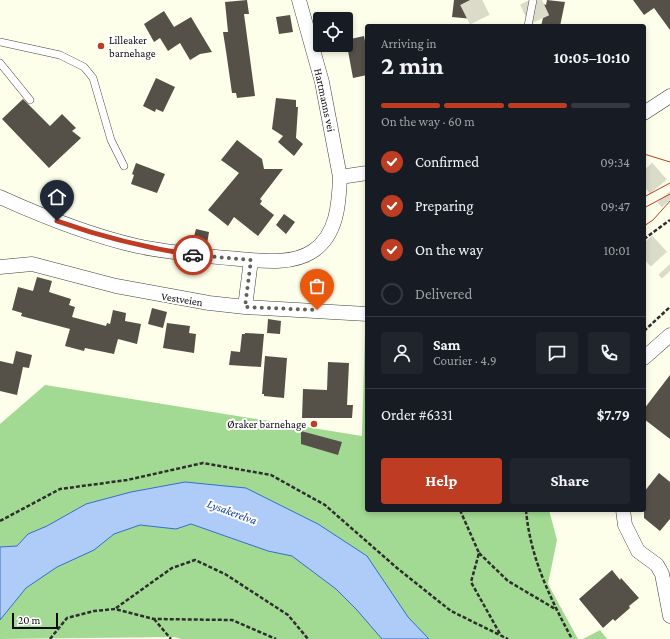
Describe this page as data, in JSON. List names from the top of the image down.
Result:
{
  "streets": {
    "street": ["Hartmanns vei", "Vestveien"]
  },
  "water": ["Lysakerelva"],
  "places": ["Lilleaker barnehage", "Øraker barnehage"],
  "scale_bar": "20 m",
  "page": {
    "heading": ["2 min", "Arriving in", "10:05–10:10"],
    "panel": [
      "Sam",
      "Courier · 4.9",
      "Order #6331",
      "$7.79"
    ],
    "bar": "On the way · 60 m",
    "list": [
      ["Confirmed", "09:34"],
      ["Preparing", "09:47"],
      ["On the way", "10:01"],
      "Delivered"
    ],
    "buttons": ["Help", "Share"],
    "scale": "20 m"
  }
}
